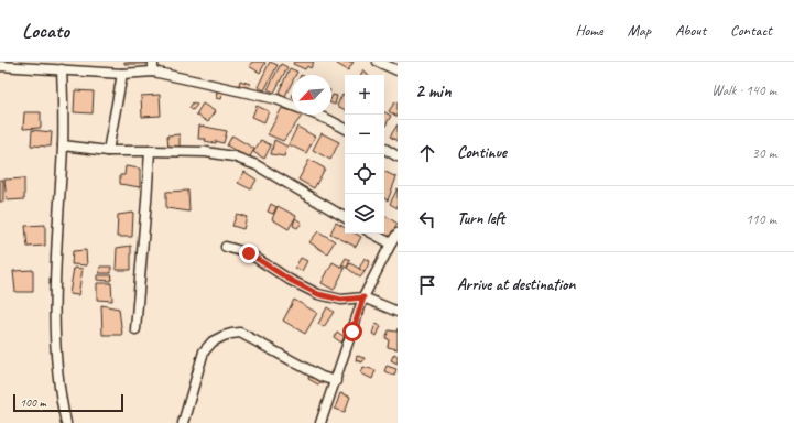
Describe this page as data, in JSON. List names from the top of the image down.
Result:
{
  "scale_bar": "100 m",
  "north": "bottom left",
  "page": {
    "header": "Locato",
    "nav": [
      "Home",
      "Map",
      "About",
      "Contact"
    ],
    "heading": ["2 min", "Walk · 140 m"],
    "map_buttons": ["+", "−"],
    "list": [
      ["Continue", "30 m"],
      ["Turn left", "110 m"],
      "Arrive at destination"
    ],
    "scale": "100 m"
  }
}
